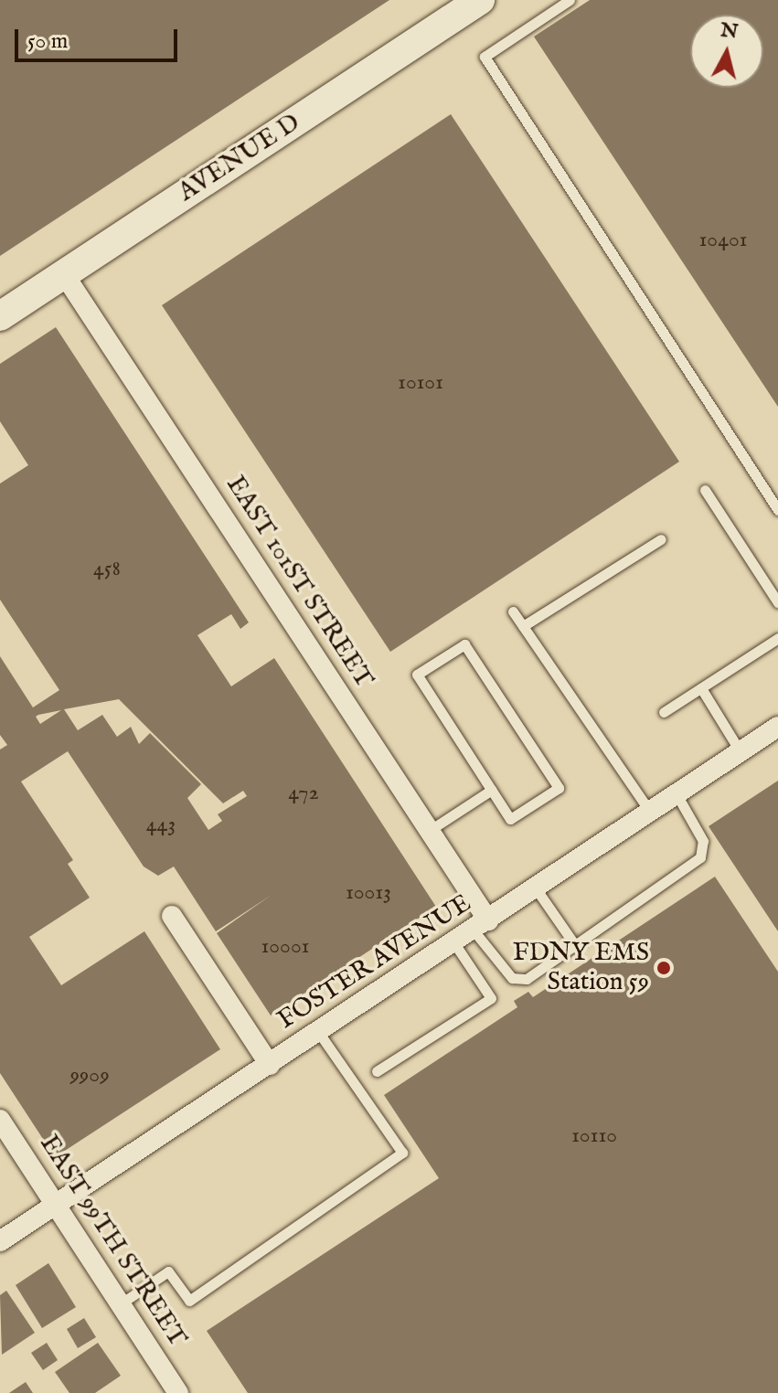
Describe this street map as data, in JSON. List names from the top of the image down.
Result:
{
  "streets": {
    "main road": ["AVENUE D"],
    "street": ["EAST 101ST STREET", "FOSTER AVENUE", "EAST 99TH STREET"]
  },
  "crossings": [
    ["AVENUE D", "EAST 101ST STREET"],
    ["EAST 101ST STREET", "FOSTER AVENUE"],
    ["FOSTER AVENUE", "EAST 99TH STREET"]
  ],
  "places": ["FDNY EMS Station 59"],
  "house_numbers": [
    "10401",
    "10101",
    "458",
    "472",
    "443",
    "10013",
    "10001",
    "9909",
    "10110"
  ],
  "scale_bar": "50 m",
  "north": "top"
}
